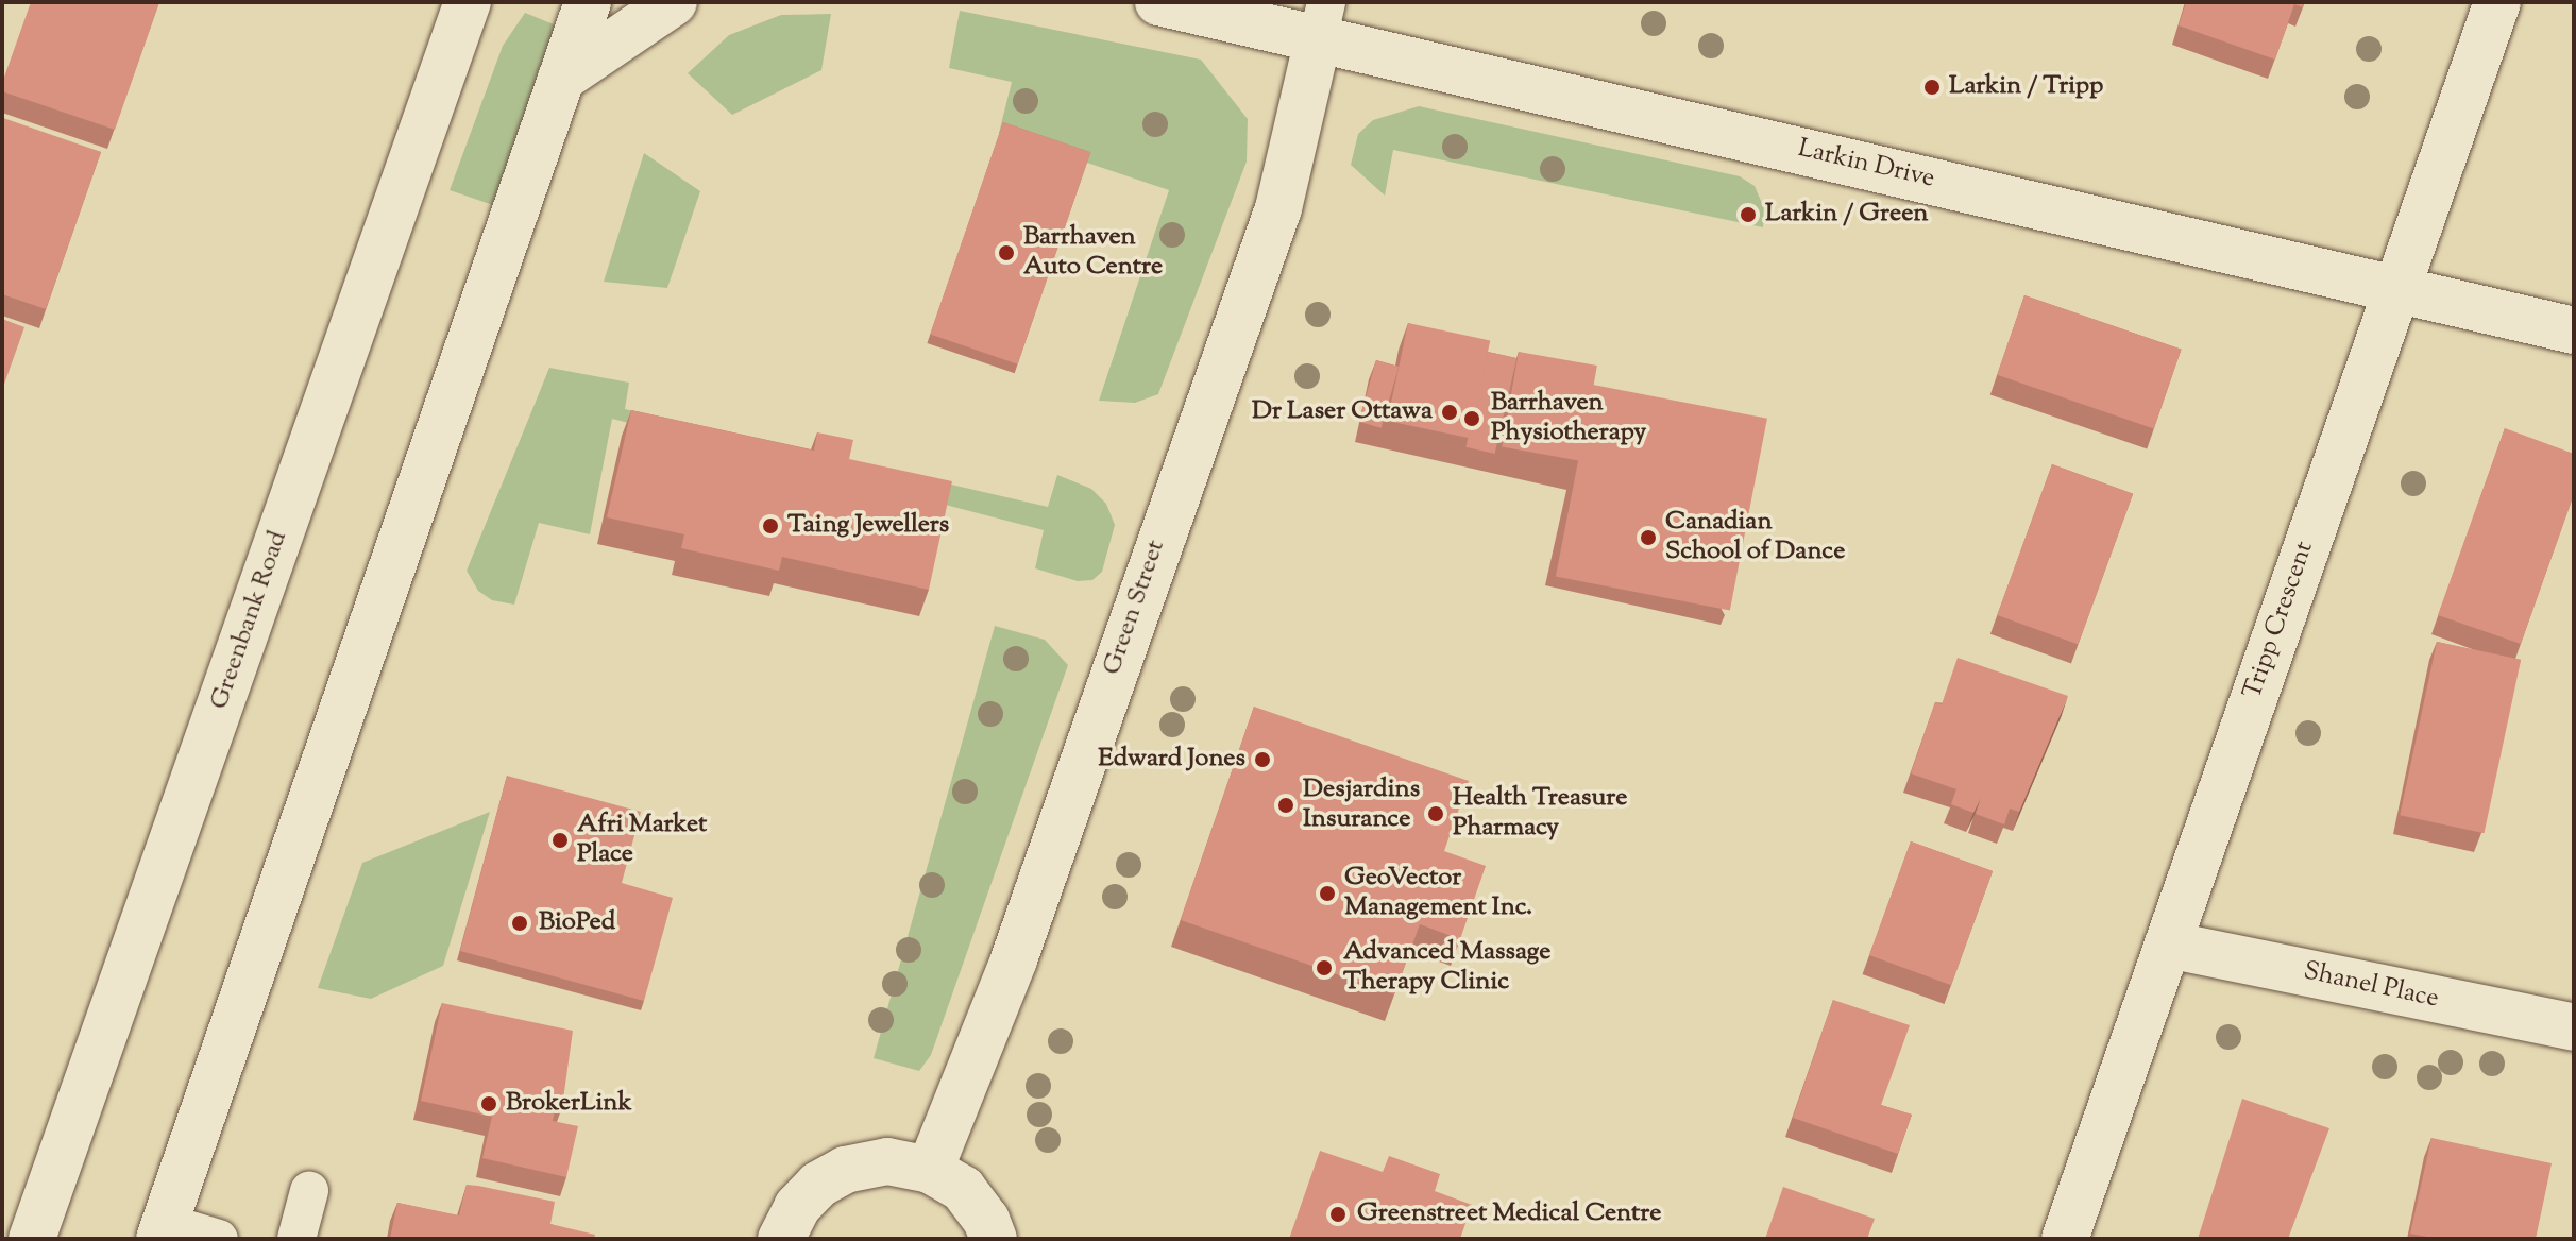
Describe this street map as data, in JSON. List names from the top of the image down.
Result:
{
  "streets": {
    "street": [
      "Larkin Drive",
      "Green Street",
      "Greenbank Road",
      "Tripp Crescent",
      "Shanel Place"
    ]
  },
  "crossings": [
    ["Larkin Drive", "Green Street"],
    ["Larkin Drive", "Tripp Crescent"],
    ["Tripp Crescent", "Shanel Place"]
  ],
  "places": [
    "Larkin / Tripp",
    "Larkin / Green",
    "Barrhaven Auto Centre",
    "Dr Laser Ottawa",
    "Barrhaven Physiotherapy",
    "Taing Jewellers",
    "Canadian School of Dance",
    "Edward Jones",
    "Desjardins Insurance",
    "Health Treasure Pharmacy",
    "Afri Market Place",
    "GeoVector Management Inc.",
    "BioPed",
    "Advanced Massage Therapy Clinic",
    "BrokerLink",
    "Greenstreet Medical Centre"
  ]
}
